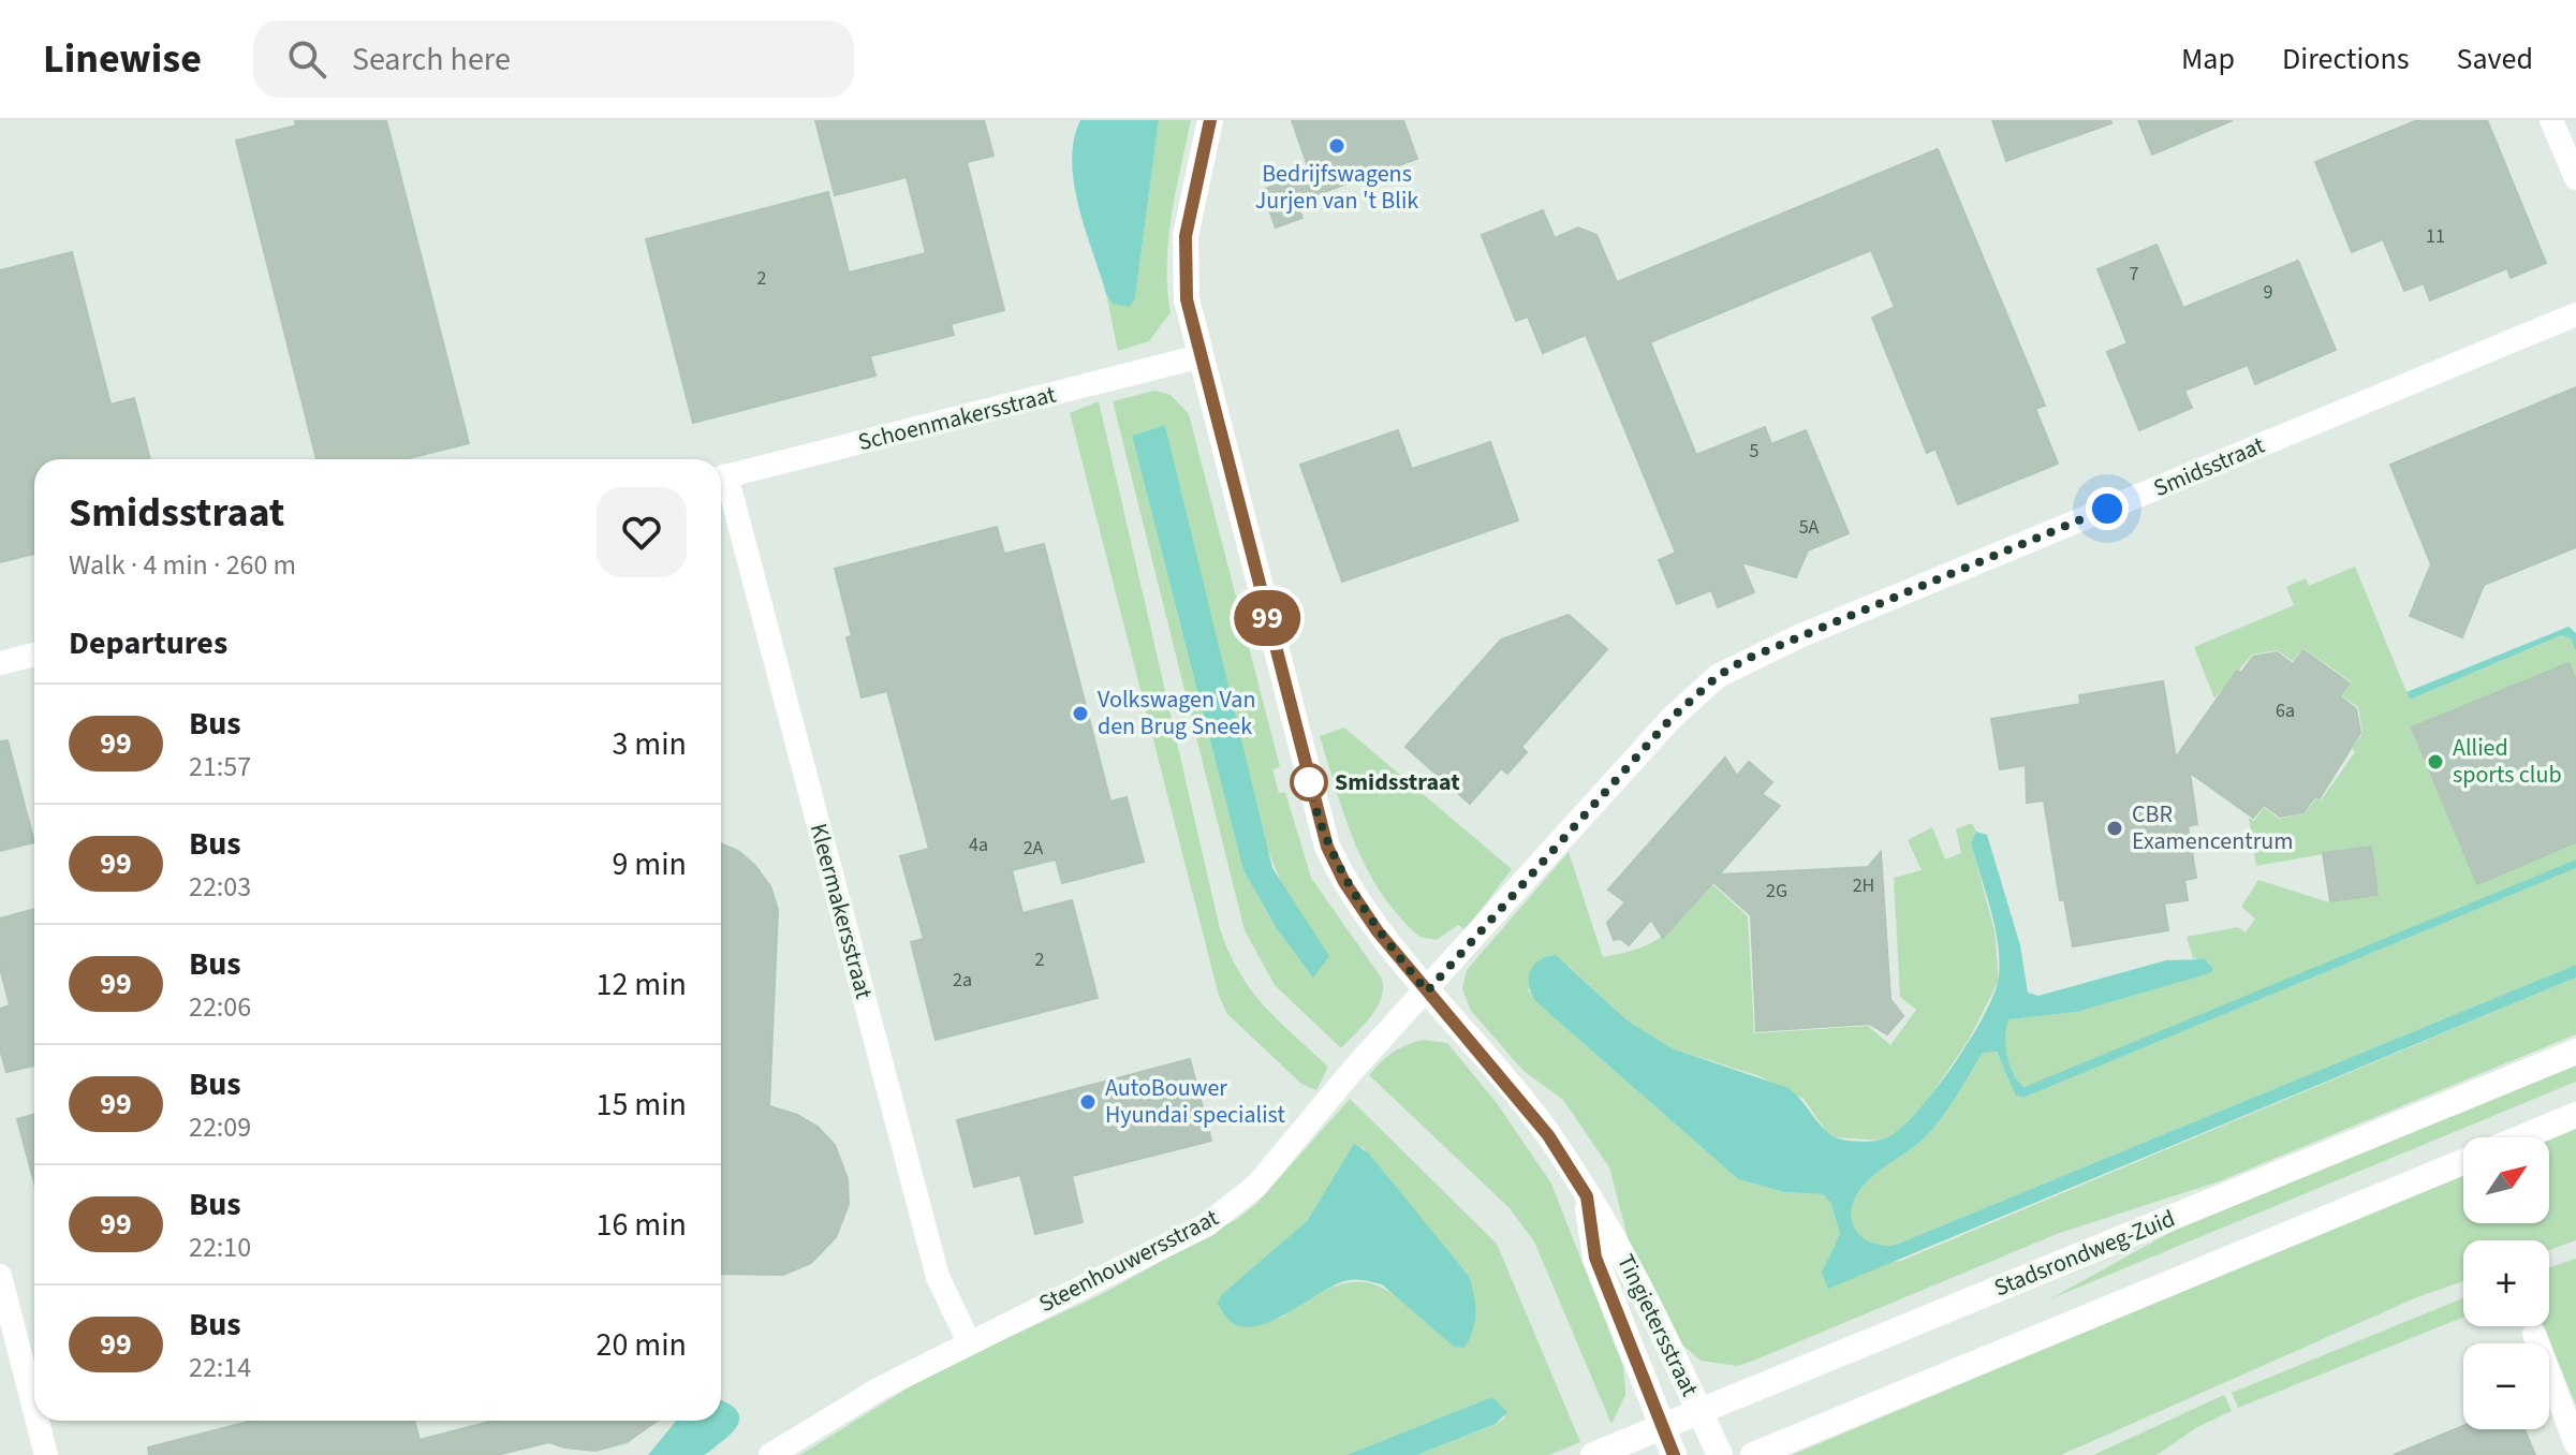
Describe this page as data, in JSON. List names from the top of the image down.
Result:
{
  "streets": {
    "main road": ["Stadsrondweg-Zuid", "Tingietersstraat"],
    "street": [
      "Schoenmakersstraat",
      "Smidsstraat",
      "Kleermakersstraat",
      "Steenhouwersstraat"
    ]
  },
  "crossings": [
    ["Schoenmakersstraat", "Tingietersstraat"],
    ["Smidsstraat", "Steenhouwersstraat"],
    ["Smidsstraat", "Tingietersstraat"],
    ["Kleermakersstraat", "Steenhouwersstraat"],
    ["Stadsrondweg-Zuid", "Tingietersstraat"],
    ["Steenhouwersstraat", "Tingietersstraat"]
  ],
  "places": [
    "Bedrijfswagens Jurjen van 't Blik",
    "Volkswagen Van den Brug Sneek",
    "Allied sports club",
    "Smidsstraat",
    "CBR Examencentrum",
    "AutoBouwer Hyundai specialist"
  ],
  "lines": ["bus line 99"],
  "house_numbers": [
    "11",
    "7",
    "2",
    "9",
    "5",
    "5A",
    "6a",
    "4a",
    "2A",
    "2H",
    "2G",
    "2",
    "2a"
  ],
  "north": "top right",
  "page": {
    "header": "Linewise",
    "search": "Search here",
    "nav": ["Map", "Directions", "Saved"],
    "on_map": "99",
    "heading": [
      ["Smidsstraat", "Walk · 4 min · 260 m"],
      "Departures"
    ],
    "list": [
      {
        "mark": "99",
        "name": "Bus",
        "note": "21:57",
        "value": "3 min"
      },
      {
        "mark": "99",
        "name": "Bus",
        "note": "22:03",
        "value": "9 min"
      },
      {
        "mark": "99",
        "name": "Bus",
        "note": "22:06",
        "value": "12 min"
      },
      {
        "mark": "99",
        "name": "Bus",
        "note": "22:09",
        "value": "15 min"
      },
      {
        "mark": "99",
        "name": "Bus",
        "note": "22:10",
        "value": "16 min"
      },
      {
        "mark": "99",
        "name": "Bus",
        "note": "22:14",
        "value": "20 min"
      }
    ],
    "map_buttons": ["+", "−"]
  }
}
